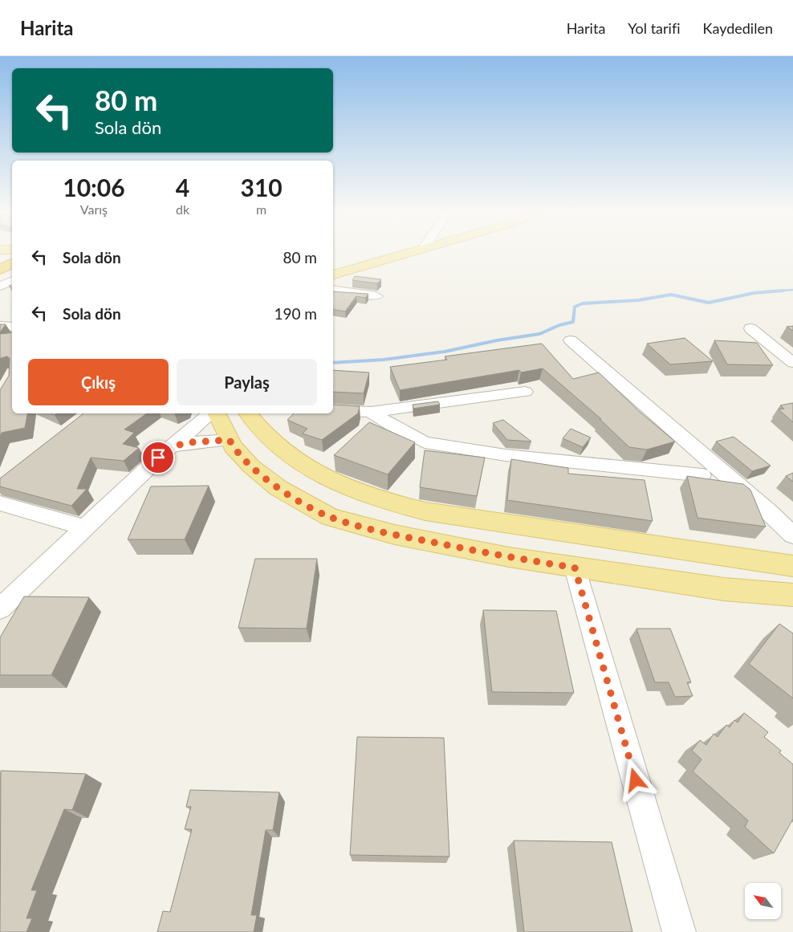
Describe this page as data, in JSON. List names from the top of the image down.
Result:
{
  "north": "top left",
  "page": {
    "header": "Harita",
    "nav": ["Harita", "Yol tarifi", "Kaydedilen"],
    "turn": ["80 m", "Sola dön"],
    "eta": [
      "10:06",
      "Varış",
      "4",
      "dk",
      "310",
      "m"
    ],
    "list": [
      {
        "name": "Sola dön",
        "value": "80 m"
      },
      {
        "name": "Sola dön",
        "value": "190 m"
      }
    ],
    "buttons": ["Çıkış", "Paylaş"]
  }
}
